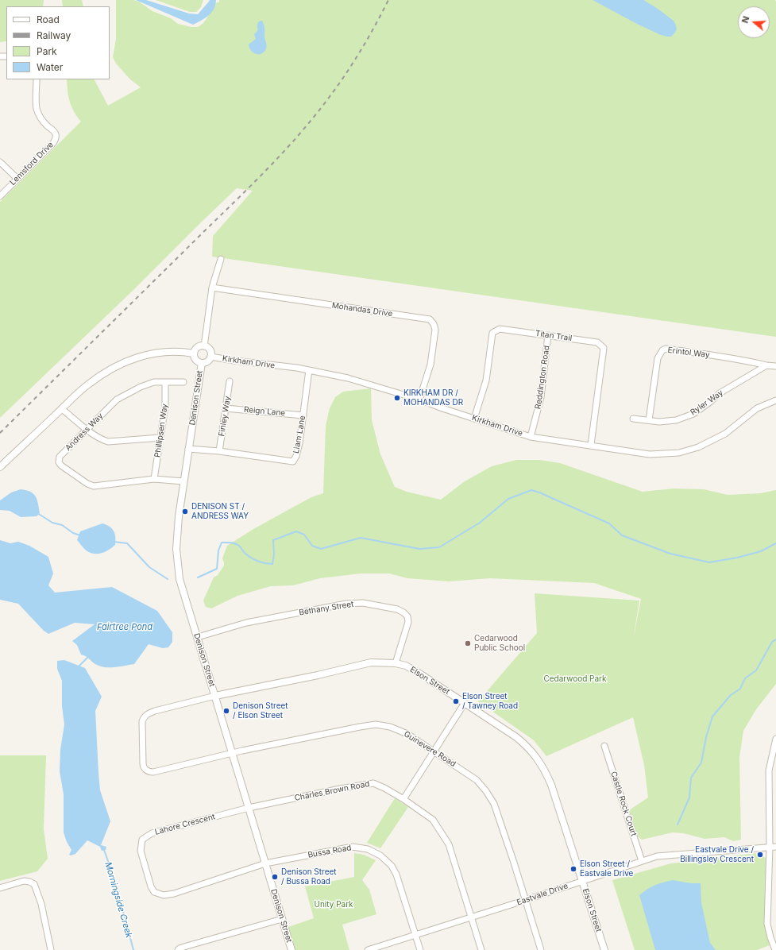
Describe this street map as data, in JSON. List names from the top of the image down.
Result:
{
  "streets": {
    "street": [
      "Lemsford Drive",
      "Mohandas Drive",
      "Titan Trail",
      "Erintol Way",
      "Kirkham Drive",
      "Reddington Road",
      "Denison Street",
      "Ryler Way",
      "Reign Lane",
      "Finley Way",
      "Phillipsen Way",
      "Andress Way",
      "Liam Lane",
      "Bethany Street",
      "Elson Street",
      "Guinevere Road",
      "Charles Brown Road",
      "Castle Rock Court",
      "Lahore Crescent",
      "Bussa Road",
      "Eastvale Drive"
    ]
  },
  "crossings": [
    ["Mohandas Drive", "Kirkham Drive"],
    ["Titan Trail", "Kirkham Drive"],
    ["Titan Trail", "Reddington Road"],
    ["Erintol Way", "Ryler Way"],
    ["Kirkham Drive", "Reddington Road"],
    ["Kirkham Drive", "Denison Street"],
    ["Kirkham Drive", "Liam Lane"],
    ["Denison Street", "Andress Way"],
    ["Denison Street", "Bethany Street"],
    ["Denison Street", "Elson Street"],
    ["Denison Street", "Guinevere Road"],
    ["Denison Street", "Charles Brown Road"],
    ["Denison Street", "Lahore Crescent"],
    ["Denison Street", "Bussa Road"],
    ["Reign Lane", "Finley Way"],
    ["Reign Lane", "Liam Lane"],
    ["Finley Way", "Liam Lane"],
    ["Phillipsen Way", "Andress Way"],
    ["Bethany Street", "Elson Street"],
    ["Elson Street", "Guinevere Road"],
    ["Elson Street", "Eastvale Drive"],
    ["Guinevere Road", "Eastvale Drive"],
    ["Charles Brown Road", "Lahore Crescent"],
    ["Charles Brown Road", "Eastvale Drive"],
    ["Castle Rock Court", "Eastvale Drive"],
    ["Lahore Crescent", "Bussa Road"],
    ["Bussa Road", "Eastvale Drive"]
  ],
  "water": ["Fairtree Pond", "Morningside Creek"],
  "parks": ["Cedarwood Park", "Unity Park"],
  "places": [
    "KIRKHAM DR / MOHANDAS DR",
    "DENISON ST / ANDRESS WAY",
    "Cedarwood Public School",
    "Elson Street / Tawney Road",
    "Denison Street / Elson Street",
    "Eastvale Drive / Billingsley Crescent",
    "Elson Street / Eastvale Drive",
    "Denison Street / Bussa Road"
  ],
  "legend": [
    "Road",
    "Railway",
    "Park",
    "Water"
  ],
  "north": "left"
}
